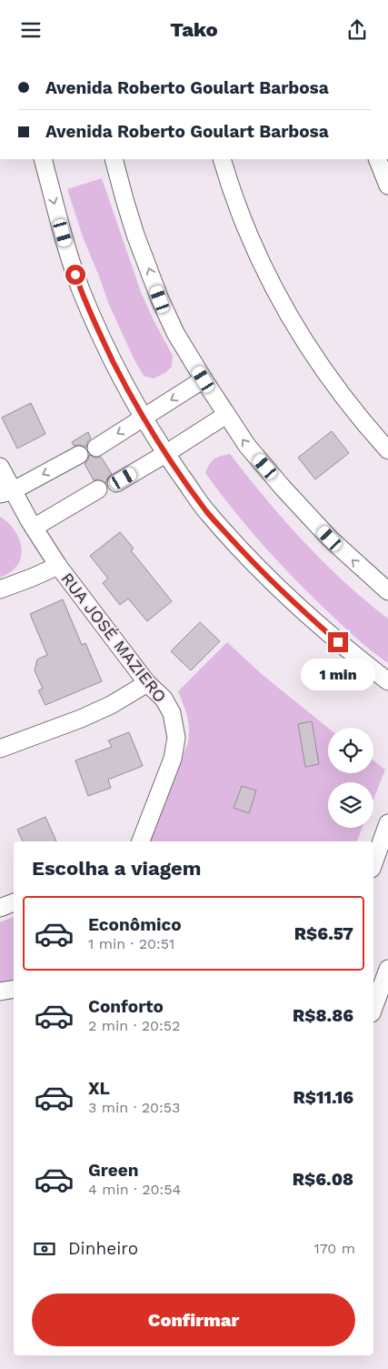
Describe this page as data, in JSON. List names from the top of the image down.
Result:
{
  "streets": {
    "street": ["RUA JOSÉ MAZIERO"]
  },
  "page": {
    "header": "Tako",
    "banner": ["Avenida Roberto Goulart Barbosa", "Avenida Roberto Goulart Barbosa"],
    "bubble": "1 min",
    "heading": "Escolha a viagem",
    "list": [
      {
        "name": "Econômico",
        "note": "1 min · 20:51",
        "value": "R$6.57"
      },
      {
        "name": "Conforto",
        "note": "2 min · 20:52",
        "value": "R$8.86"
      },
      {
        "name": "XL",
        "note": "3 min · 20:53",
        "value": "R$11.16"
      },
      {
        "name": "Green",
        "note": "4 min · 20:54",
        "value": "R$6.08"
      }
    ],
    "pay": ["Dinheiro", "170 m"],
    "buttons": "Confirmar"
  }
}
